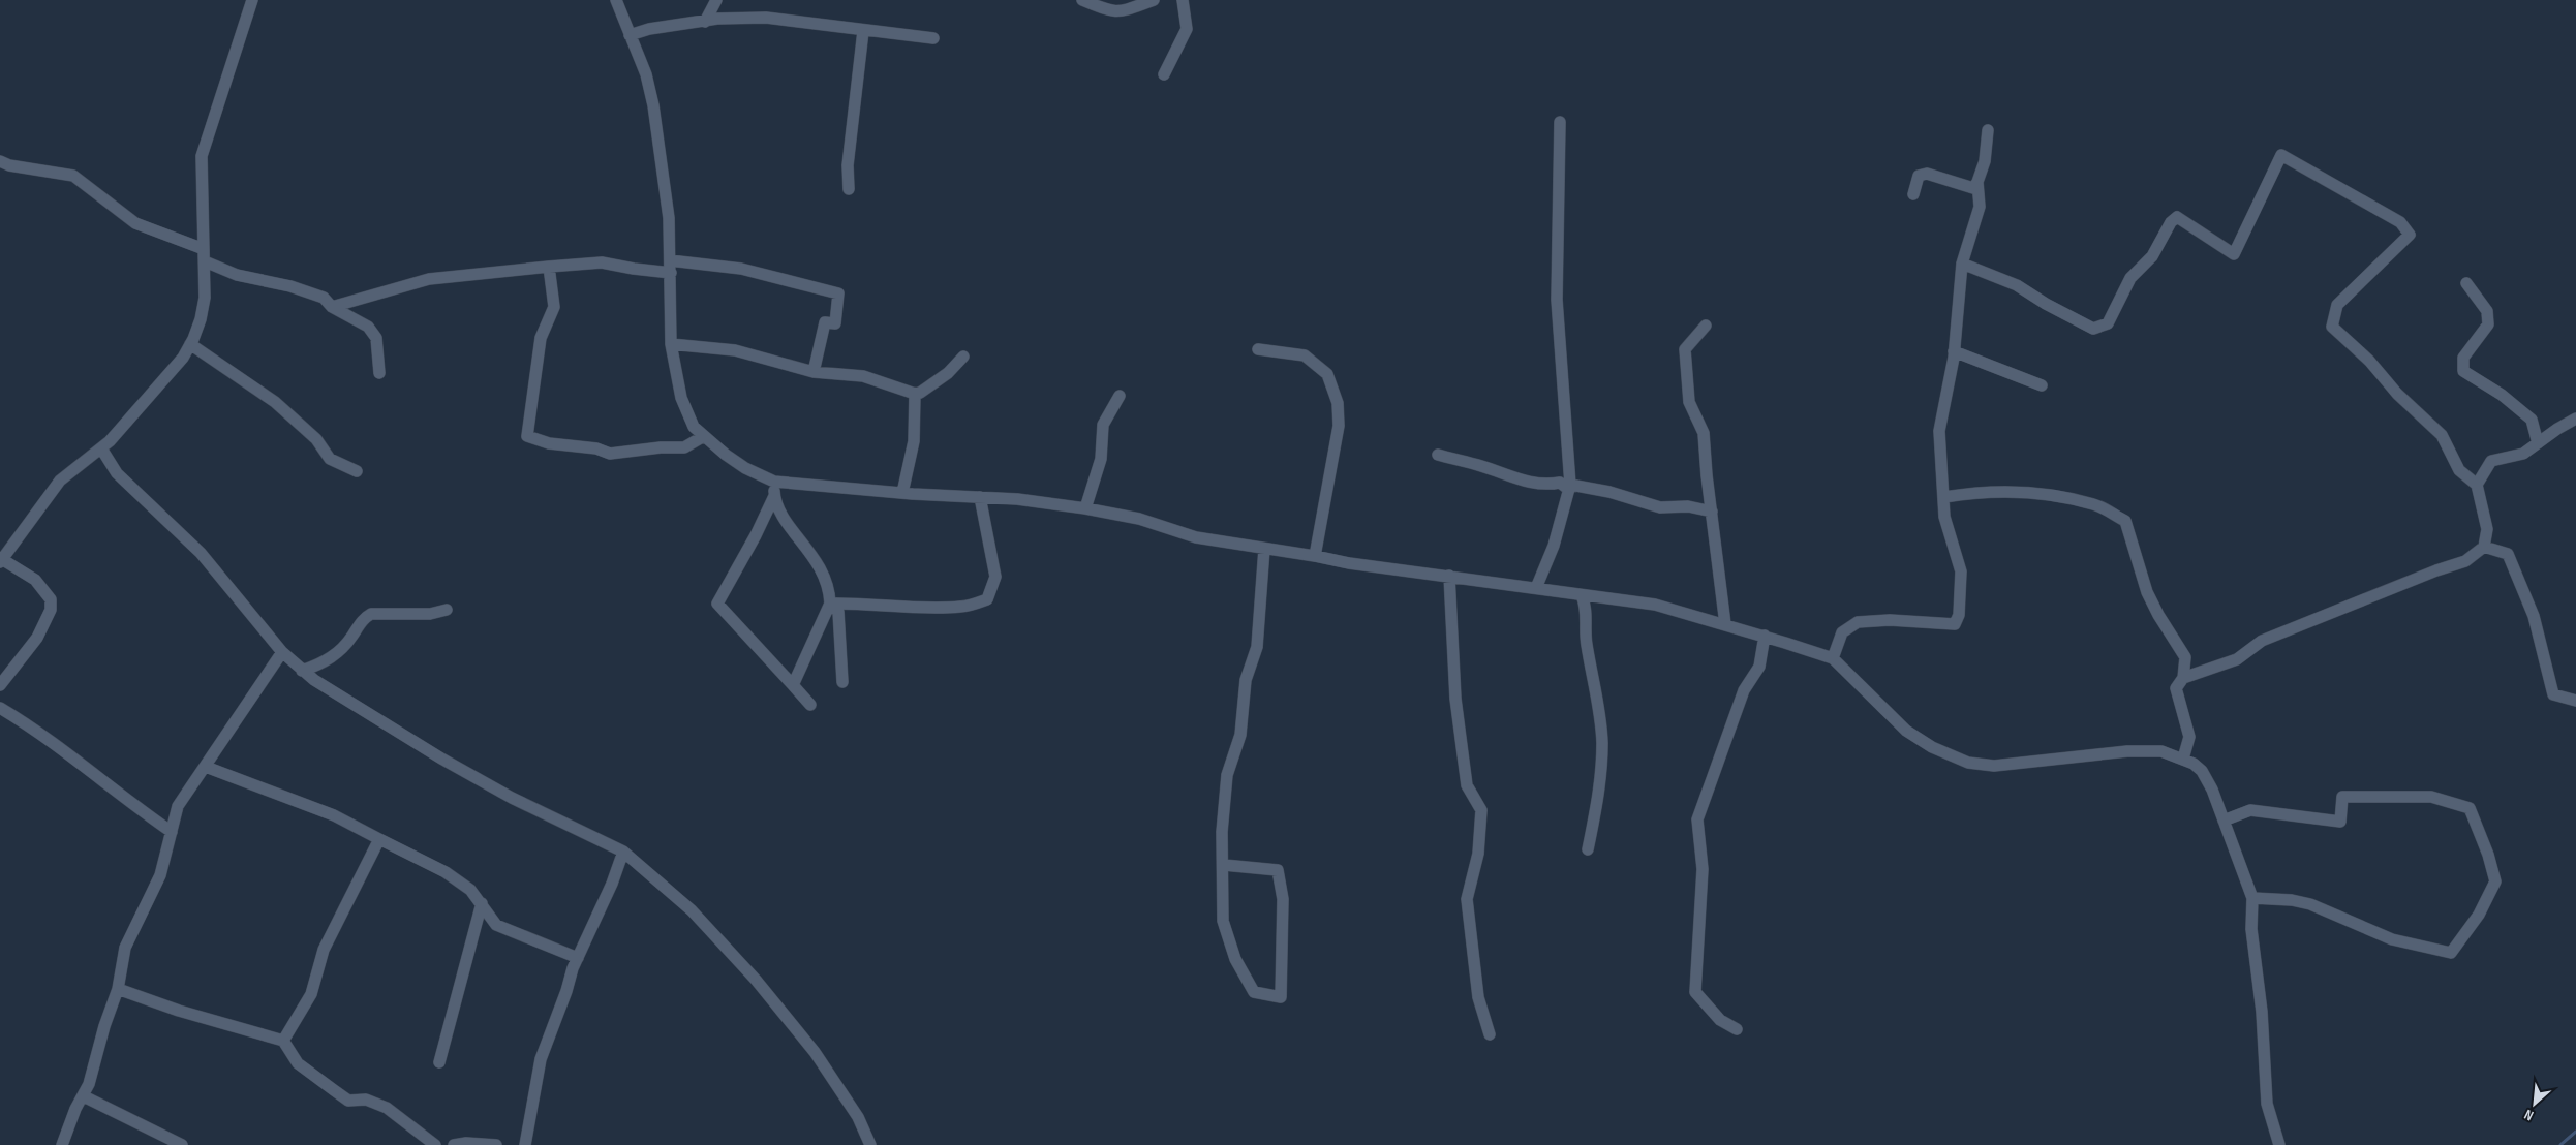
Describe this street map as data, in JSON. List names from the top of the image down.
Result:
{
  "north": "bottom left"
}
